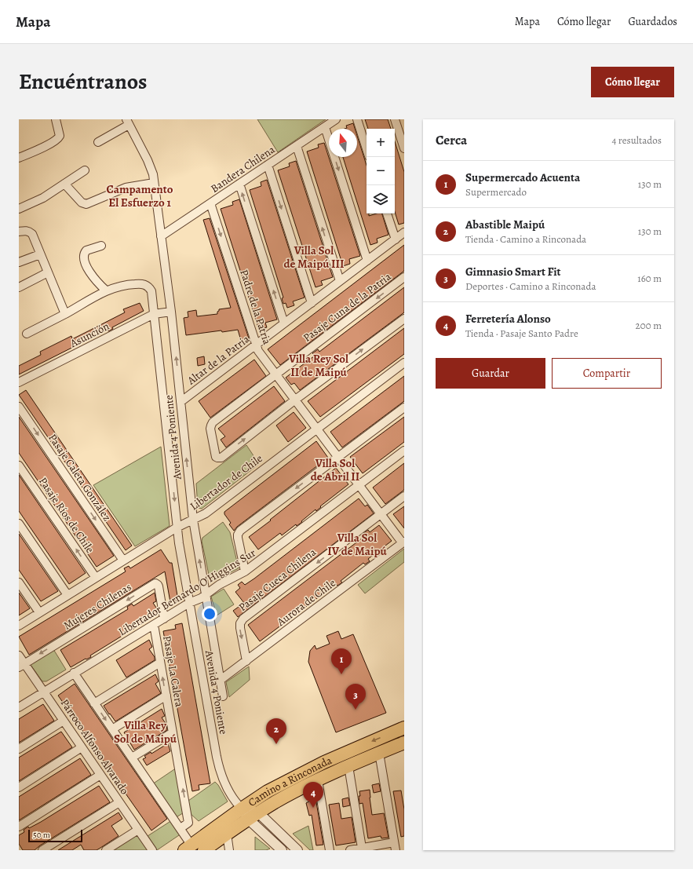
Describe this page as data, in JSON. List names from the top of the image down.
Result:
{
  "streets": {
    "main road": ["Camino a Rinconada"],
    "street": [
      "Bandera Chilena",
      "Padre de la Patria",
      "Pasaje Cuna de la Patria",
      "Asunción",
      "Altar de la Patria",
      "Avenida 4 Poniente",
      "Pasaje Caleta González",
      "Libertador de Chile",
      "Pasaje Ríos de Chile",
      "Pasaje Cueca Chilena",
      "Libertador Bernardo O'Higgins Sur",
      "Aurora de Chile",
      "Mujeres Chilenas",
      "Pasaje La Calera",
      "Párroco Alfonso Alvarado"
    ]
  },
  "crossings": [
    ["Bandera Chilena", "Padre de la Patria"],
    ["Bandera Chilena", "Avenida 4 Poniente"],
    ["Padre de la Patria", "Pasaje Cuna de la Patria"],
    ["Padre de la Patria", "Altar de la Patria"],
    ["Padre de la Patria", "Libertador de Chile"],
    ["Padre de la Patria", "Pasaje Cueca Chilena"],
    ["Padre de la Patria", "Libertador Bernardo O'Higgins Sur"],
    ["Padre de la Patria", "Aurora de Chile"],
    ["Asunción", "Avenida 4 Poniente"],
    ["Altar de la Patria", "Avenida 4 Poniente"],
    ["Avenida 4 Poniente", "Libertador de Chile"],
    ["Avenida 4 Poniente", "Libertador Bernardo O'Higgins Sur"],
    ["Avenida 4 Poniente", "Aurora de Chile"],
    ["Avenida 4 Poniente", "Camino a Rinconada"],
    ["Pasaje Caleta González", "Libertador de Chile"],
    ["Libertador de Chile", "Pasaje Ríos de Chile"],
    ["Pasaje Cueca Chilena", "Aurora de Chile"],
    ["Libertador Bernardo O'Higgins Sur", "Mujeres Chilenas"],
    ["Libertador Bernardo O'Higgins Sur", "Pasaje La Calera"],
    ["Libertador Bernardo O'Higgins Sur", "Párroco Alfonso Alvarado"],
    ["Mujeres Chilenas", "Párroco Alfonso Alvarado"]
  ],
  "one_way": ["Pasaje Cueca Chilena", "Pasaje La Calera"],
  "districts": [
    "Campamento El Esfuerzo 1",
    "Villa Sol de Maipú III",
    "Villa Rey Sol II de Maipú",
    "Villa Sol de Abril II",
    "Villa Sol IV de Maipú",
    "Villa Rey Sol de Maipú"
  ],
  "scale_bar": "50 m",
  "north": "top",
  "page": {
    "header": "Mapa",
    "nav": ["Mapa", "Cómo llegar", "Guardados"],
    "title": "Encuéntranos",
    "buttons": [
      "Cómo llegar",
      ["Guardar", "Compartir"]
    ],
    "heading": ["Cerca", "4 resultados"],
    "map_buttons": ["+", "−"],
    "list": [
      {
        "mark": "1",
        "name": "Supermercado Acuenta",
        "note": "Supermercado",
        "value": "130 m"
      },
      {
        "mark": "2",
        "name": "Abastible Maipú",
        "note": "Tienda · Camino a Rinconada",
        "value": "130 m"
      },
      {
        "mark": "3",
        "name": "Gimnasio Smart Fit",
        "note": "Deportes · Camino a Rinconada",
        "value": "160 m"
      },
      {
        "mark": "4",
        "name": "Ferretería Alonso",
        "note": "Tienda · Pasaje Santo Padre",
        "value": "200 m"
      }
    ],
    "pins": [
      "1",
      "3",
      "2",
      "4"
    ],
    "scale": "50 m"
  }
}
